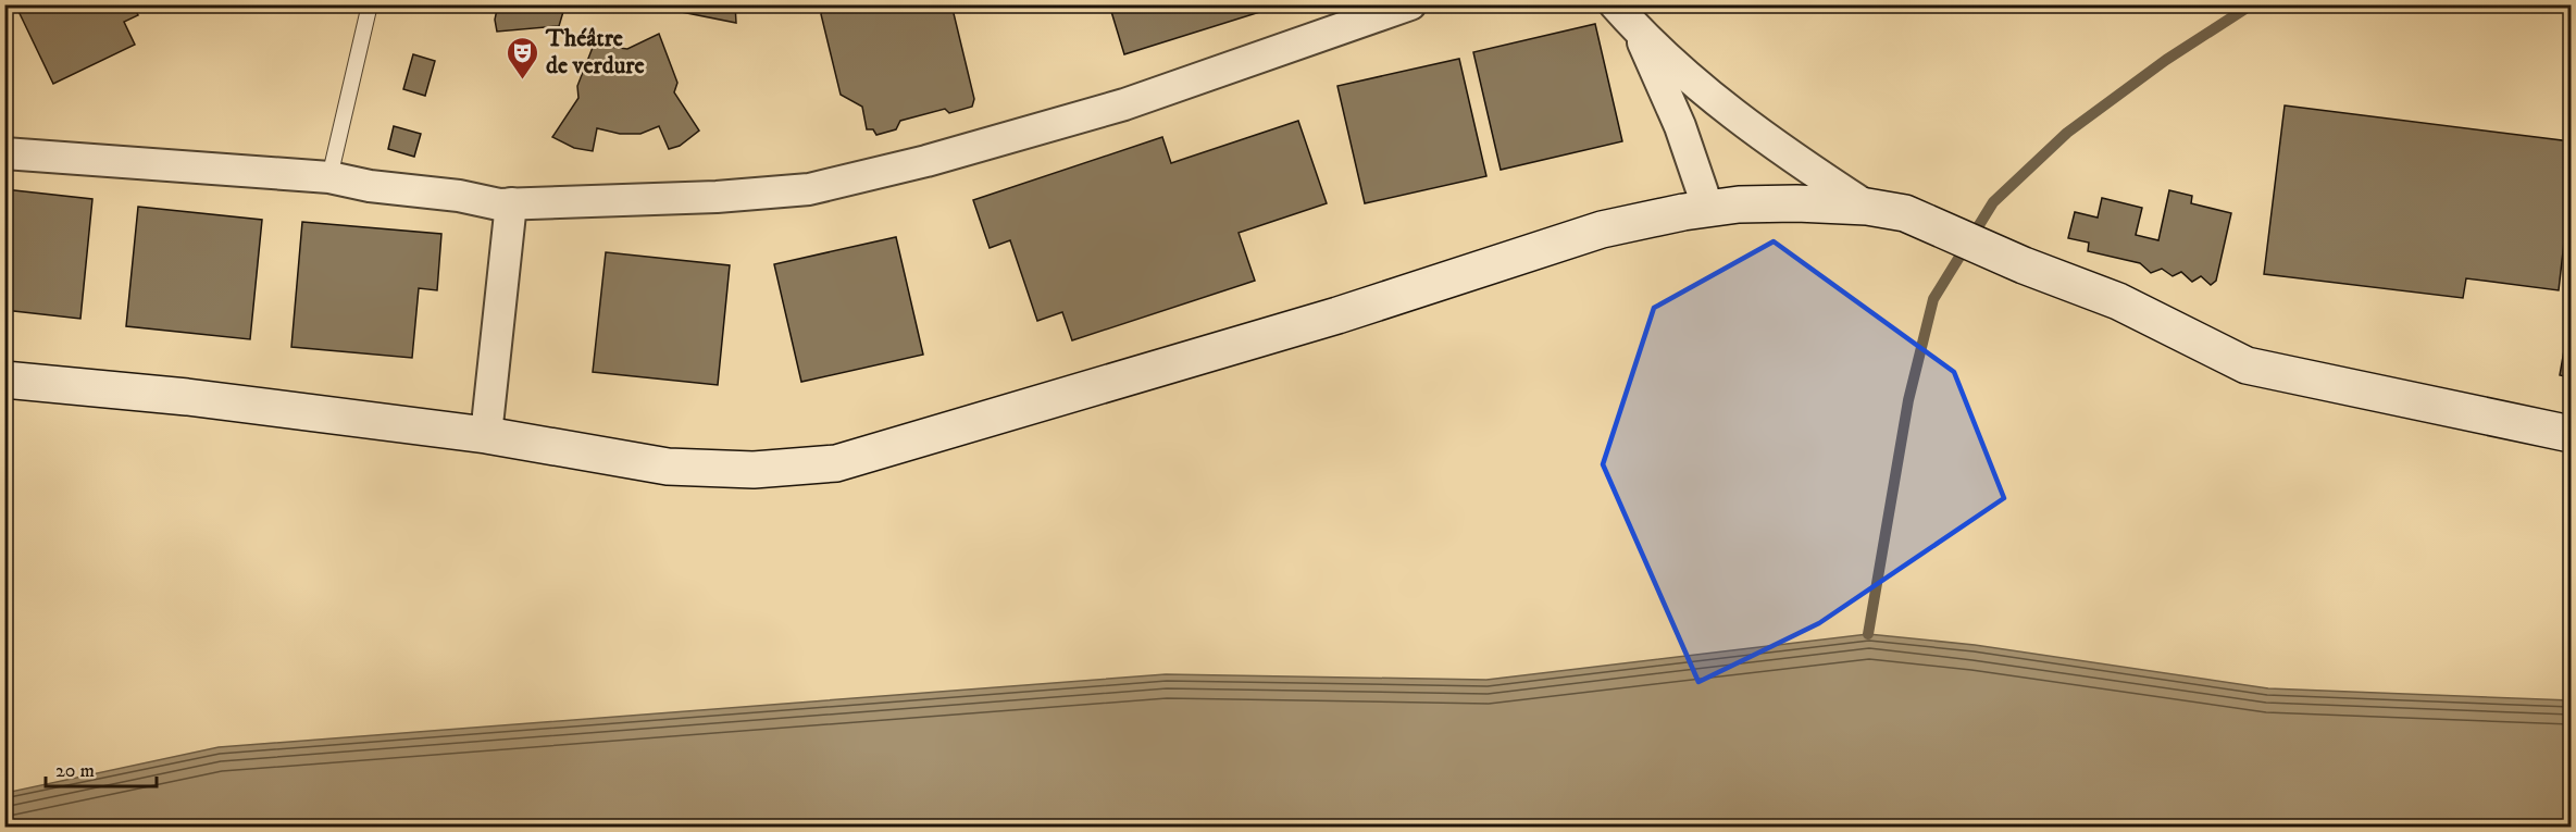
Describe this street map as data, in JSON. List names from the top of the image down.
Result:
{
  "places": {
    "theatre": ["Théâtre de verdure"]
  },
  "scale_bar": "20 m"
}
